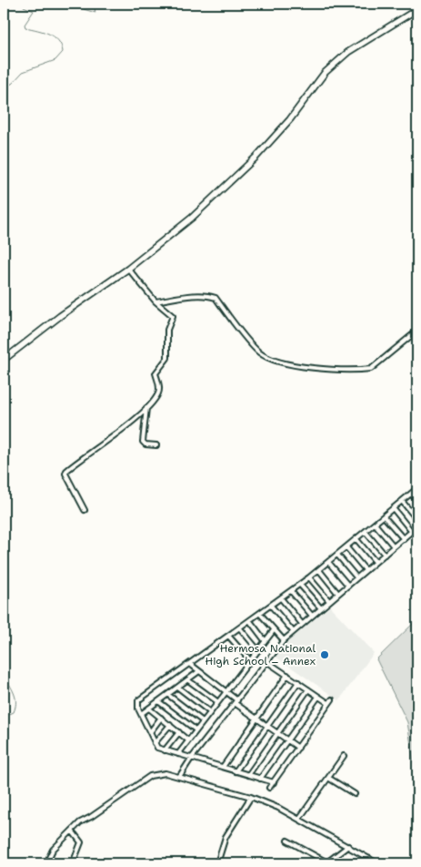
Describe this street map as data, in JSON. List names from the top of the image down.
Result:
{
  "places": ["Hermosa National High School – Annex"]
}
